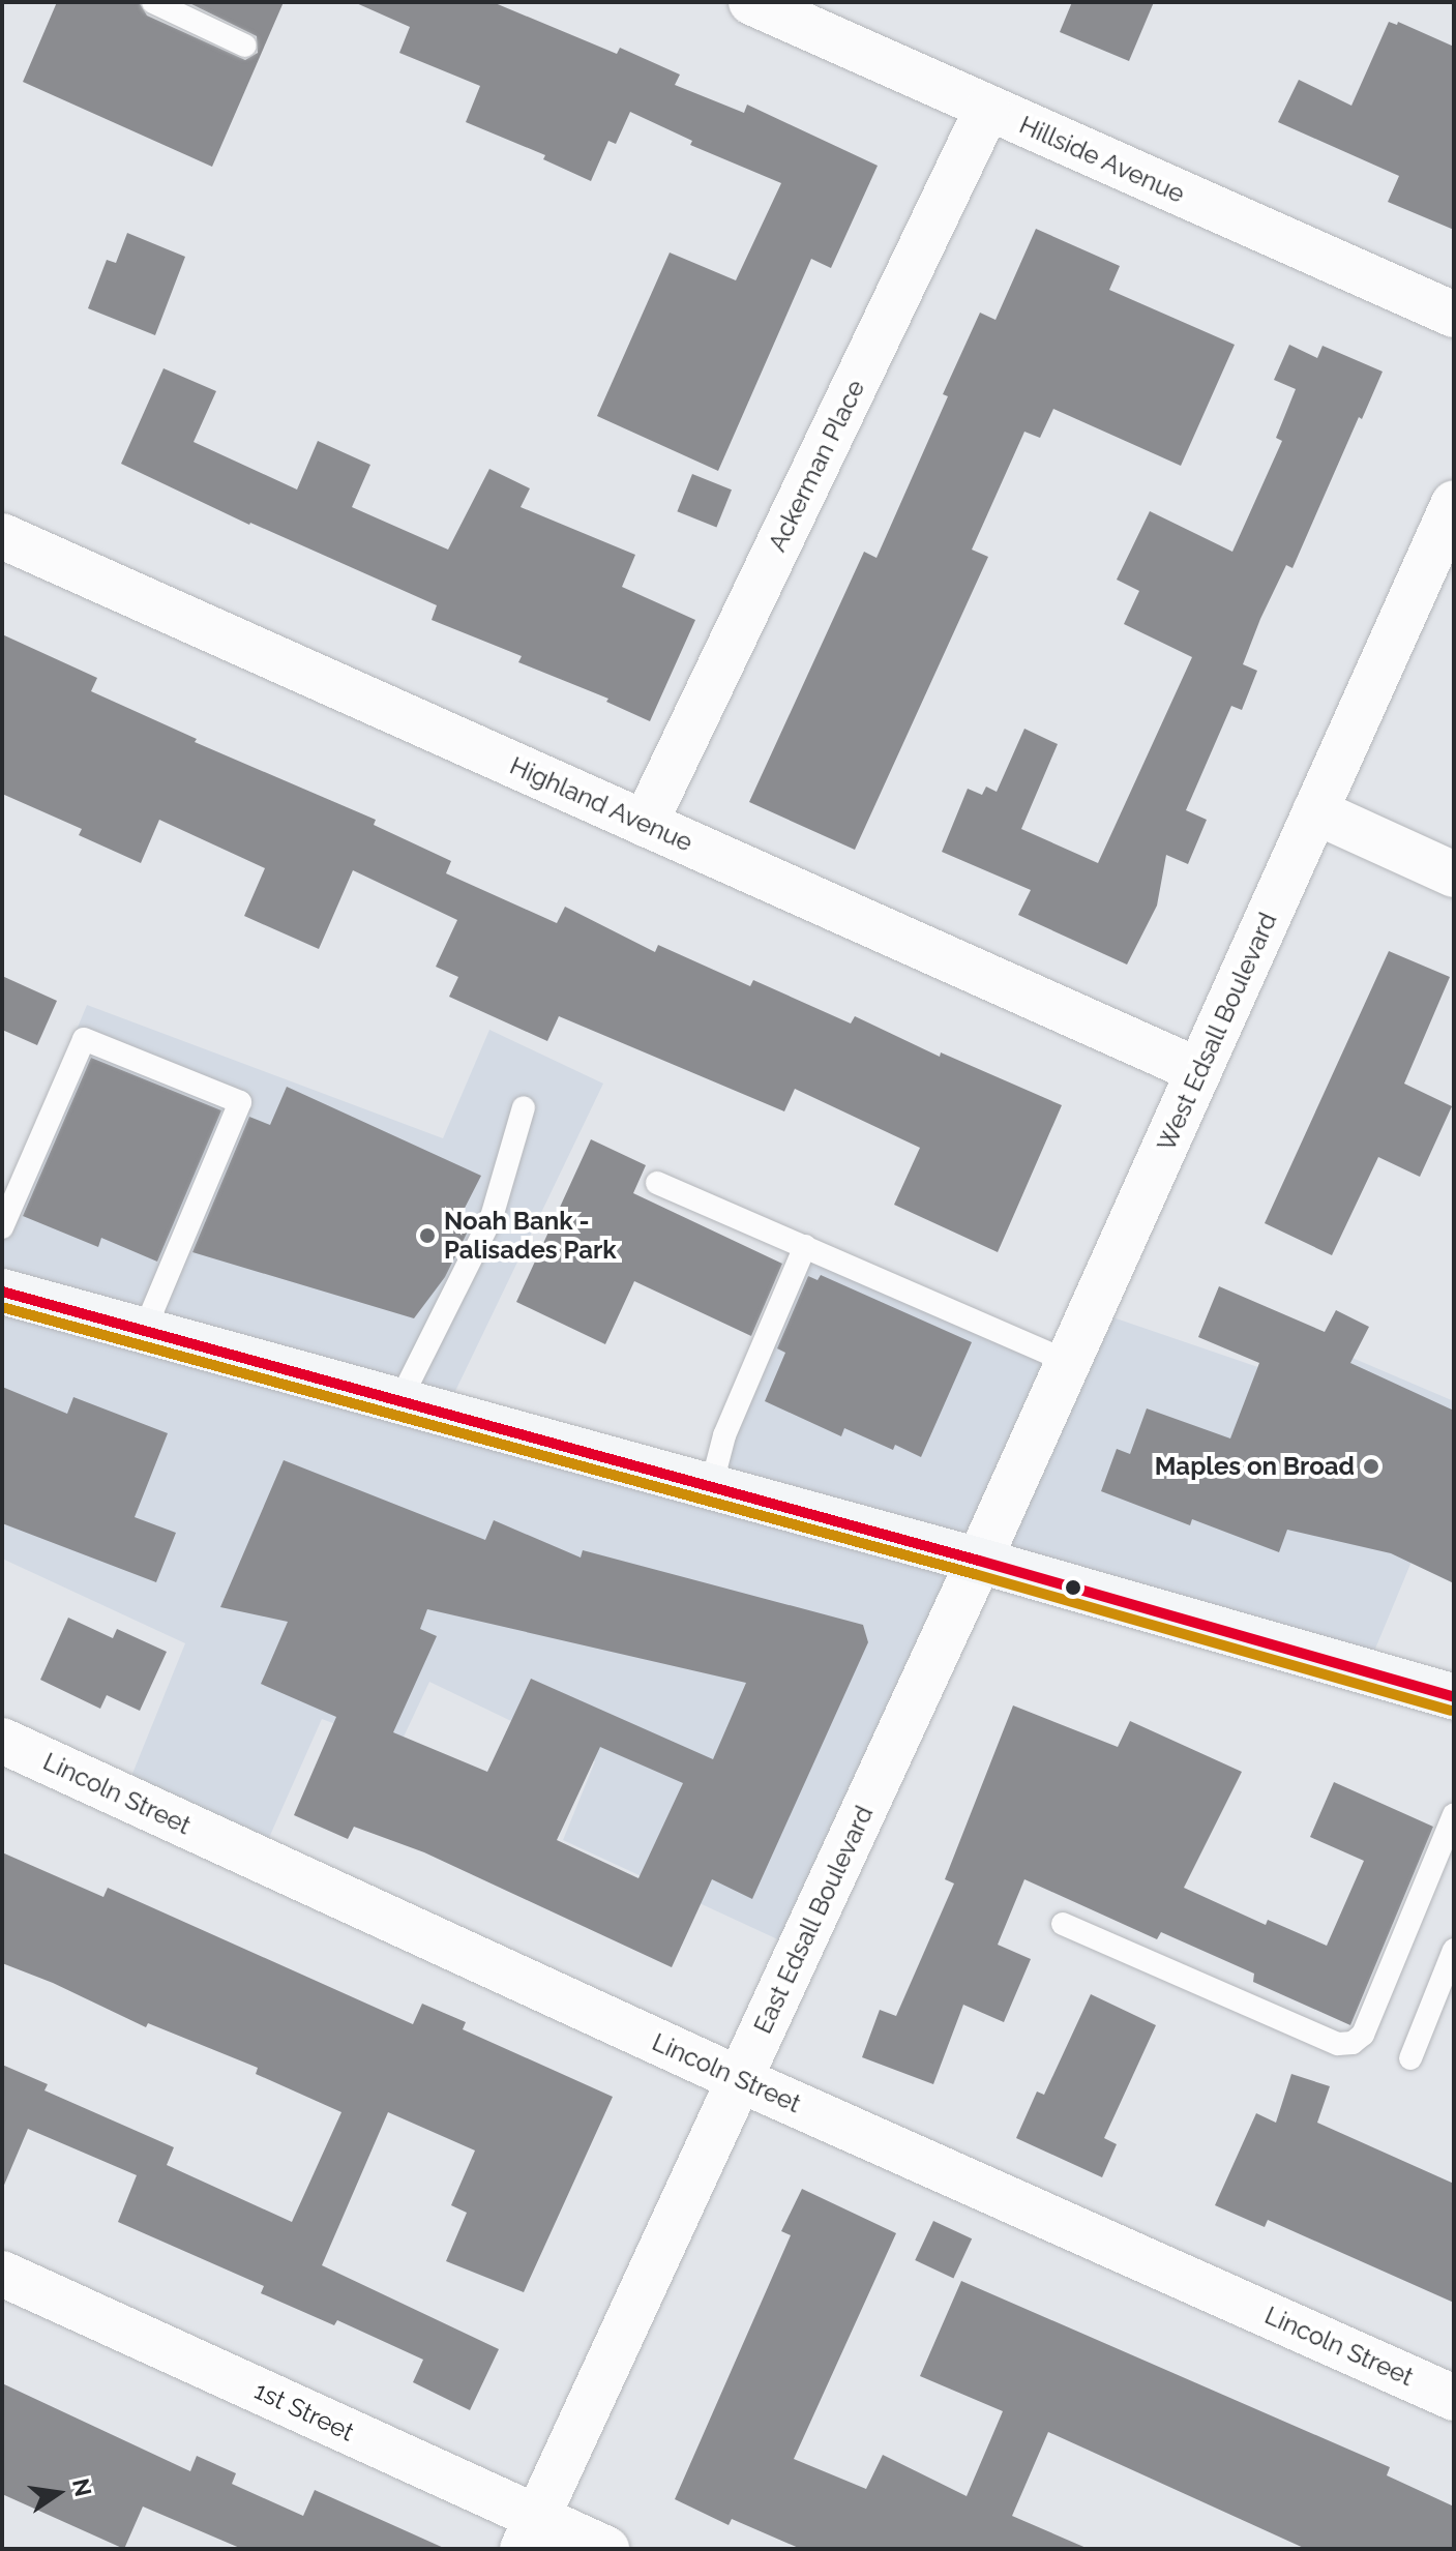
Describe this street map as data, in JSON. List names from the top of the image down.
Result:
{
  "streets": {
    "street": [
      "Hillside Avenue",
      "Ackerman Place",
      "Highland Avenue",
      "West Edsall Boulevard",
      "Lincoln Street",
      "East Edsall Boulevard",
      "1st Street"
    ]
  },
  "crossings": [
    ["Hillside Avenue", "Ackerman Place"],
    ["Ackerman Place", "Highland Avenue"],
    ["Highland Avenue", "West Edsall Boulevard"],
    ["West Edsall Boulevard", "East Edsall Boulevard"],
    ["Lincoln Street", "East Edsall Boulevard"],
    ["East Edsall Boulevard", "1st Street"]
  ],
  "places": ["Noah Bank - Palisades Park", "Maples on Broad"],
  "north": "right"
}
